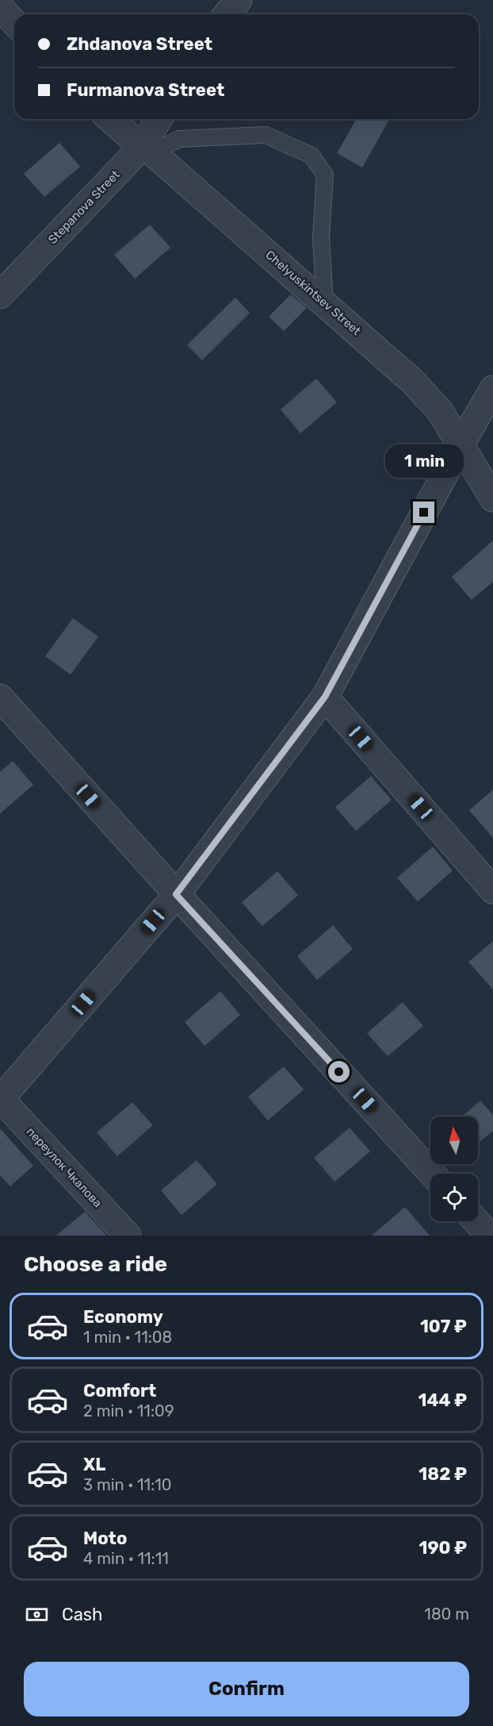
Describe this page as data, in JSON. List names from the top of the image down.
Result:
{
  "streets": {
    "street": ["Stepanova Street", "Chelyuskintsev Street", "переулок Чкалова"]
  },
  "crossings": [
    ["Stepanova Street", "Chelyuskintsev Street"]
  ],
  "north": "top",
  "page": {
    "banner": ["Zhdanova Street", "Furmanova Street"],
    "bubble": "1 min",
    "heading": "Choose a ride",
    "list": [
      {
        "name": "Economy",
        "note": "1 min · 11:08",
        "value": "107 ₽"
      },
      {
        "name": "Comfort",
        "note": "2 min · 11:09",
        "value": "144 ₽"
      },
      {
        "name": "XL",
        "note": "3 min · 11:10",
        "value": "182 ₽"
      },
      {
        "name": "Moto",
        "note": "4 min · 11:11",
        "value": "190 ₽"
      }
    ],
    "pay": ["Cash", "180 m"],
    "buttons": "Confirm"
  }
}
